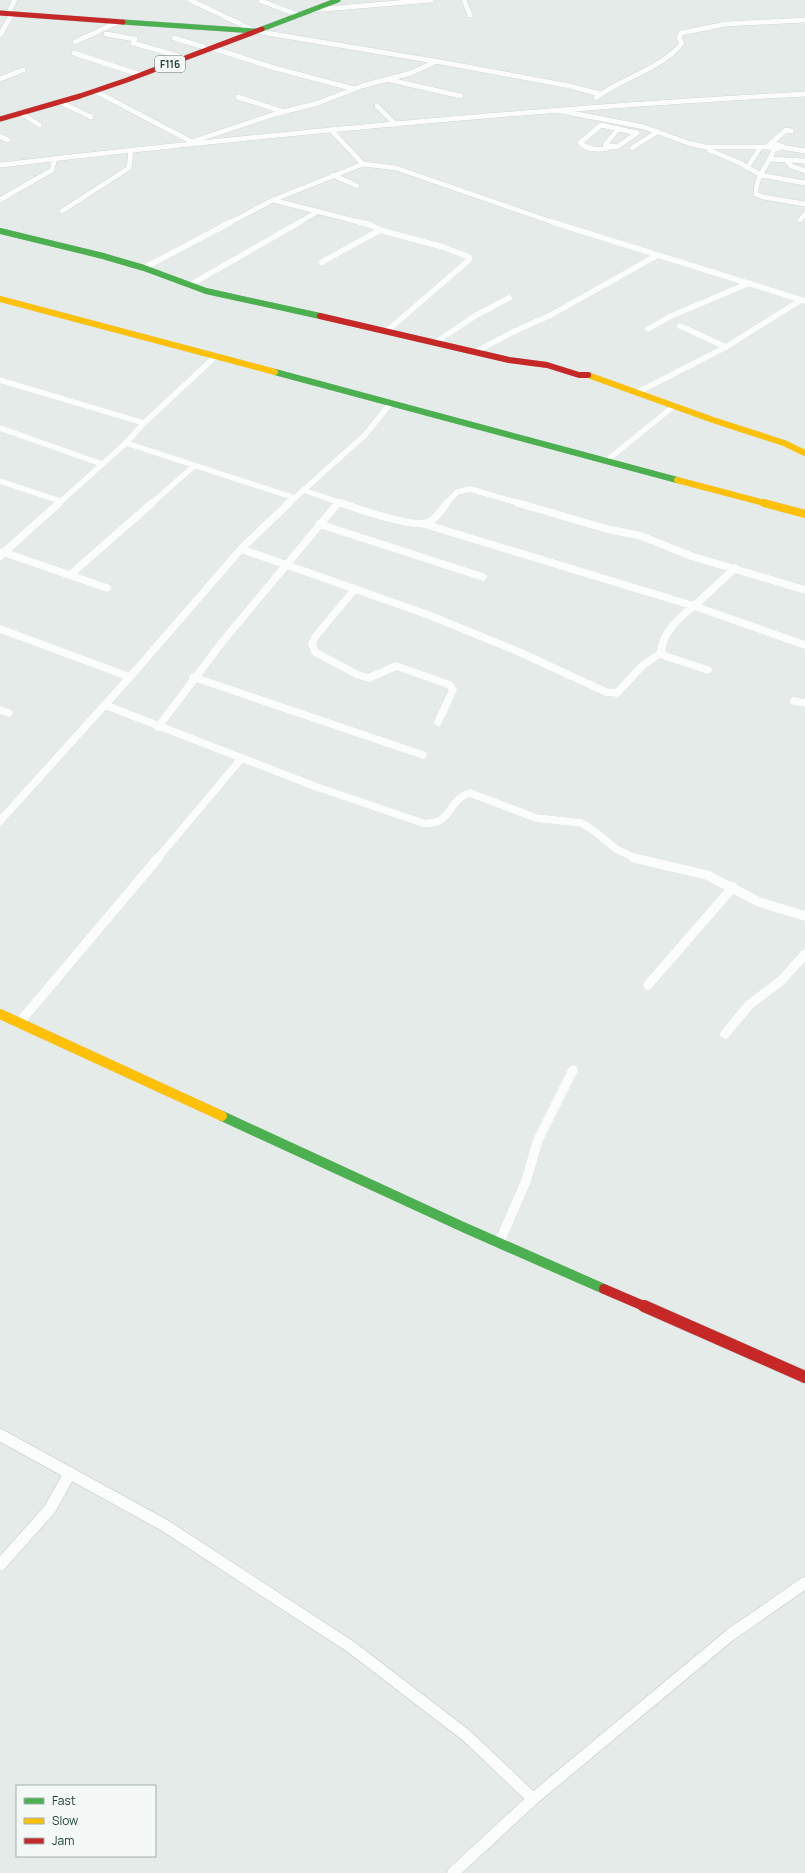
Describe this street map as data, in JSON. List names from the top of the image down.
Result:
{
  "streets": {
    "street": ["F116"]
  },
  "legend": ["Fast", "Slow", "Jam"]
}
